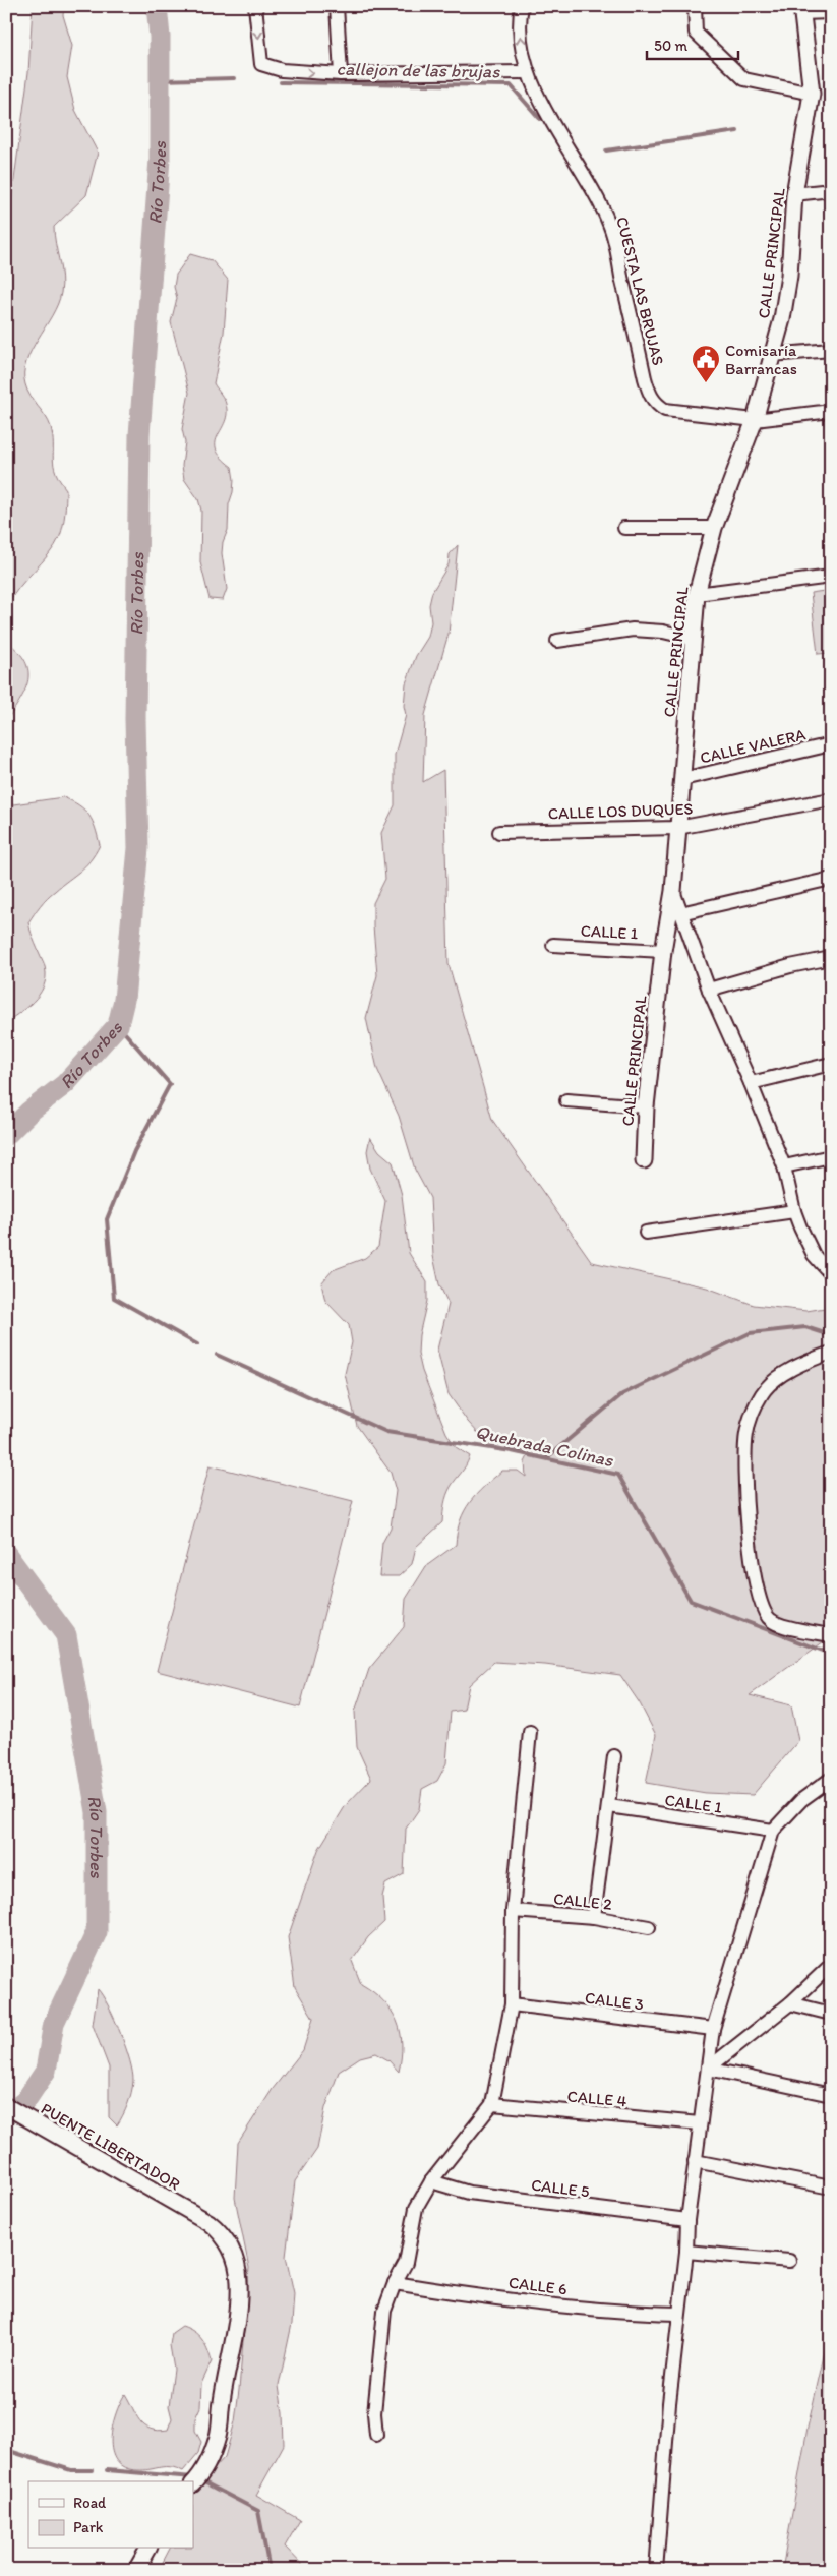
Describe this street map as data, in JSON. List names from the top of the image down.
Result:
{
  "streets": {
    "street": [
      "CALLE PRINCIPAL",
      "CUESTA LAS BRUJAS",
      "CALLE VALERA",
      "CALLE LOS DUQUES",
      "CALLE 1",
      "CALLE 2",
      "CALLE 3",
      "CALLE 4",
      "PUENTE LIBERTADOR",
      "CALLE 5",
      "CALLE 6"
    ]
  },
  "crossings": [
    ["CALLE PRINCIPAL", "CUESTA LAS BRUJAS"],
    ["CALLE PRINCIPAL", "CALLE VALERA"],
    ["CALLE PRINCIPAL", "CALLE LOS DUQUES"],
    ["CALLE PRINCIPAL", "CALLE 1"]
  ],
  "water": ["callejon de las brujas", "Río Torbes", "Quebrada Colinas"],
  "places": {
    "public building": ["Comisaría Barrancas"]
  },
  "legend": ["Road", "Park"],
  "scale_bar": "50 m"
}
